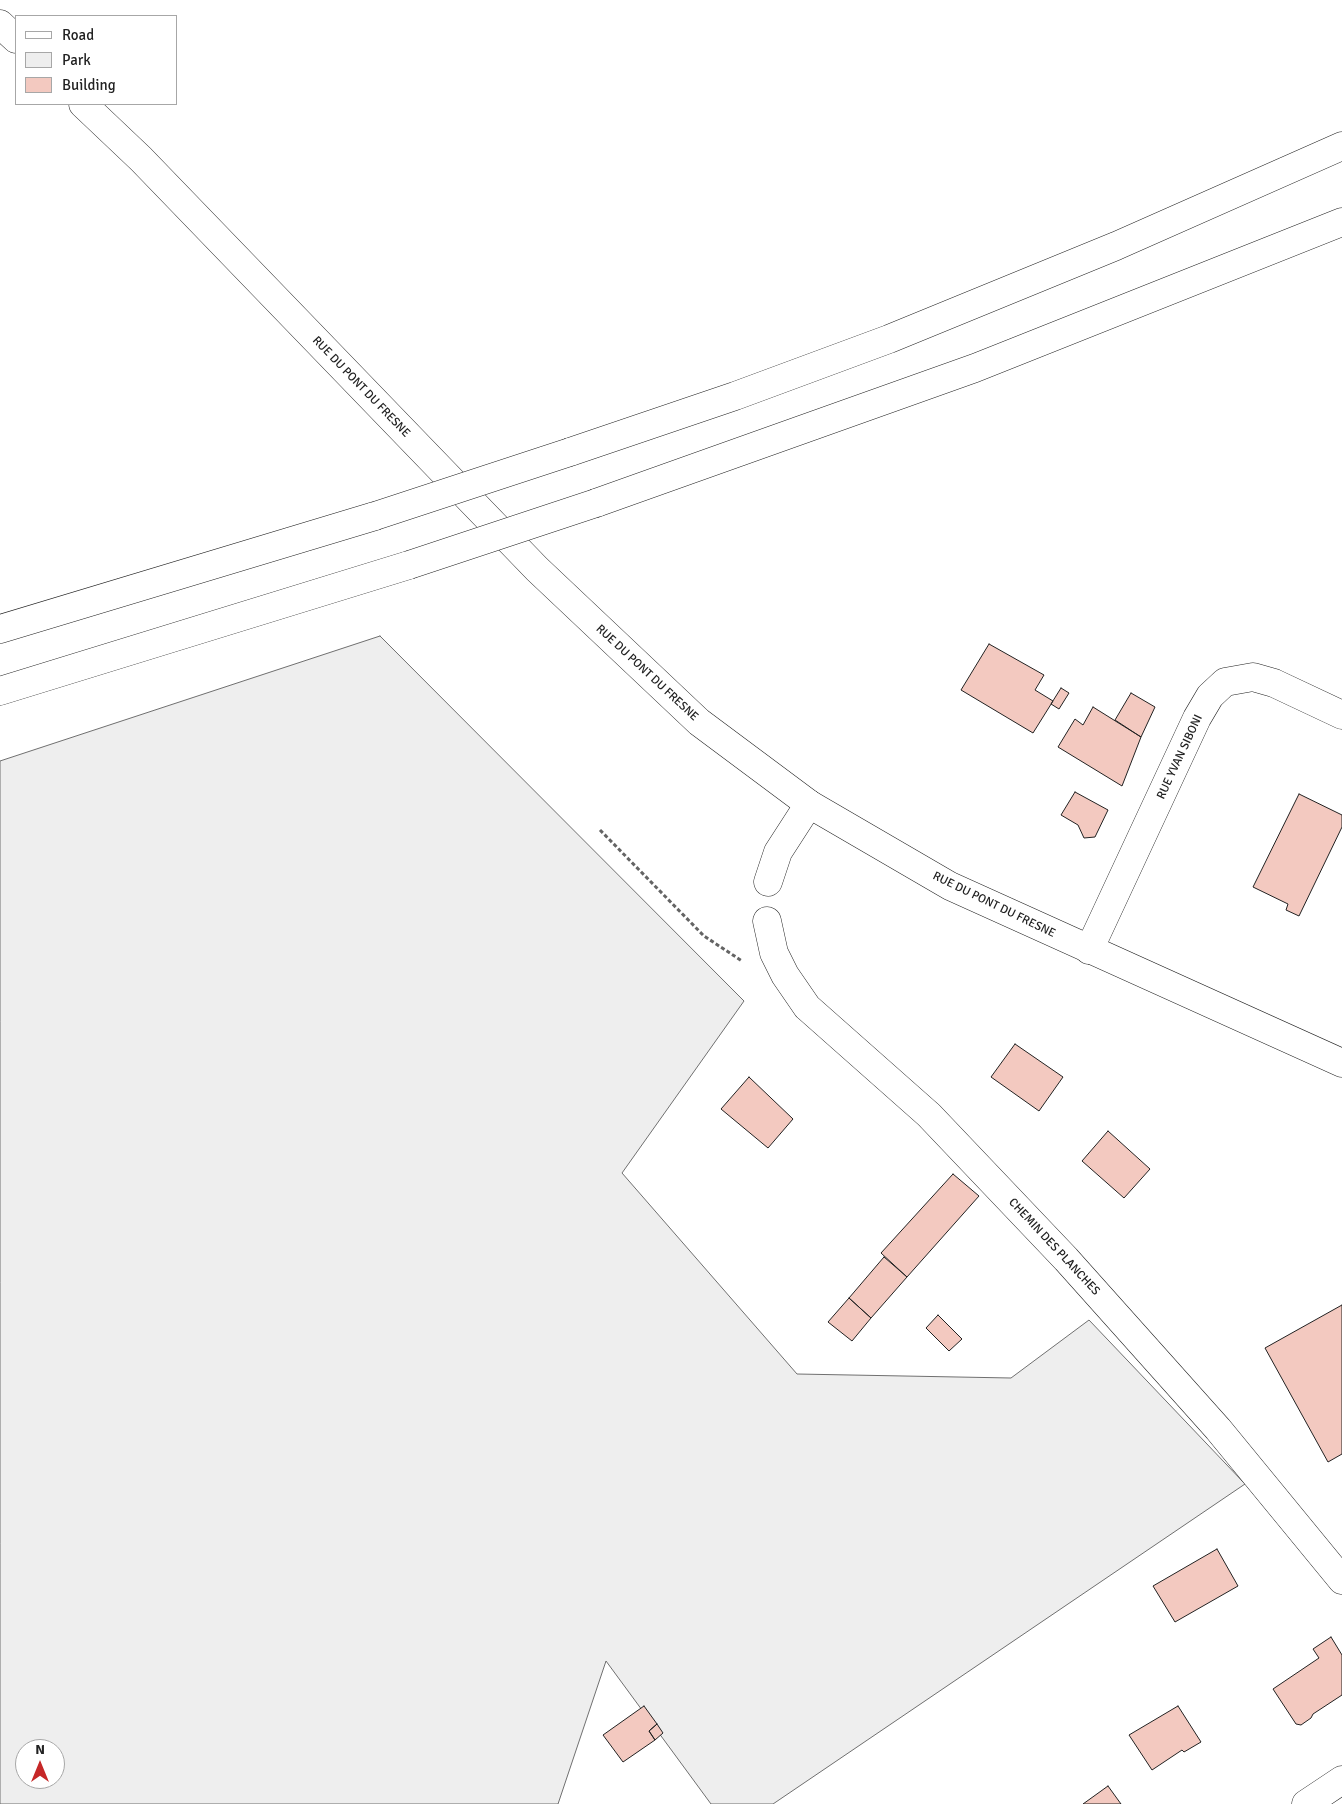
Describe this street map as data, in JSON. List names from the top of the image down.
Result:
{
  "streets": {
    "main road": ["RUE DU PONT DU FRESNE", "RUE YVAN SIBONI", "CHEMIN DES PLANCHES"]
  },
  "crossings": [
    ["RUE DU PONT DU FRESNE", "RUE YVAN SIBONI"]
  ],
  "legend": ["Road", "Park", "Building"],
  "north": "top"
}
